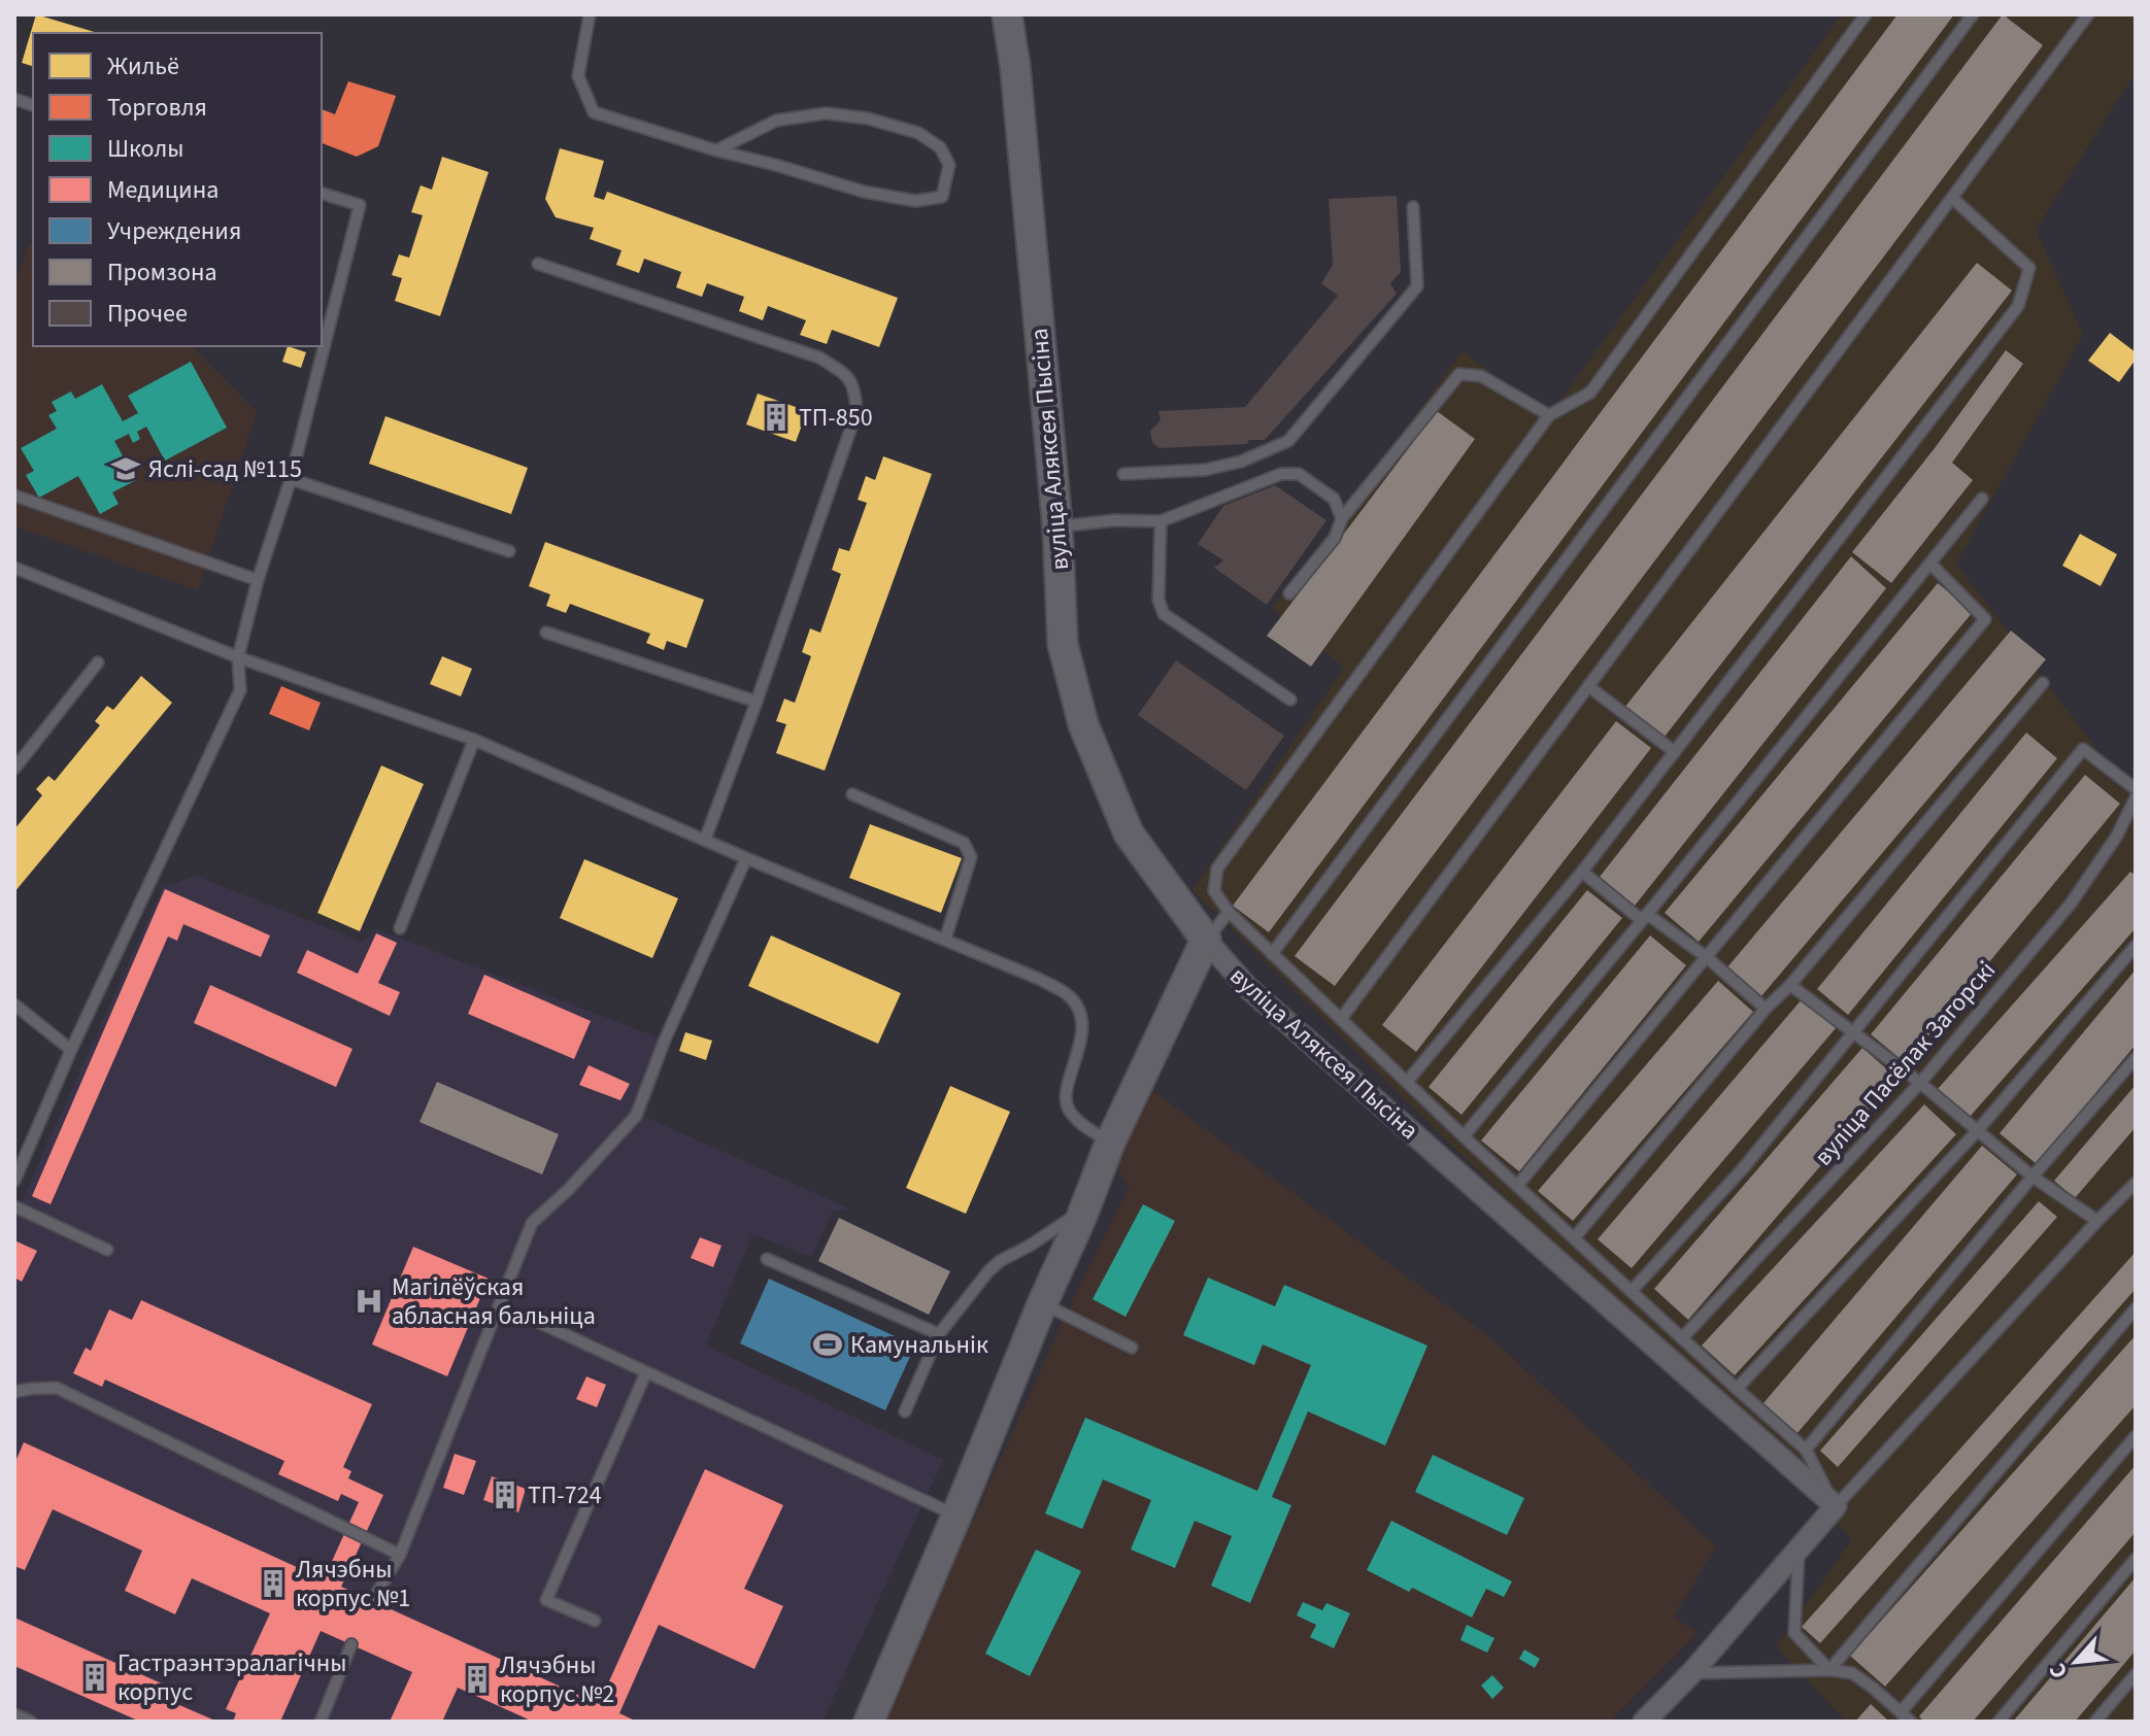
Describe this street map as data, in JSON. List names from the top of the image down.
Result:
{
  "streets": {
    "main road": ["вуліца Аляксея Пысіна"],
    "lane": ["вуліца Пасёлак Загорскі"]
  },
  "places": {
    "building": [
      "ТП-850",
      "ТП-724",
      "Лячэбны корпус №1",
      "Гастраэнтэралагічны корпус",
      "Лячэбны корпус №2"
    ],
    "school or university": ["Яслі-сад №115"],
    "hospital": ["Магілёўская абласная бальніца"],
    "sports": ["Камунальнік"]
  },
  "legend": [
    "Жильё",
    "Торговля",
    "Школы",
    "Медицина",
    "Учреждения",
    "Промзона",
    "Прочее"
  ],
  "north": "bottom left"
}
